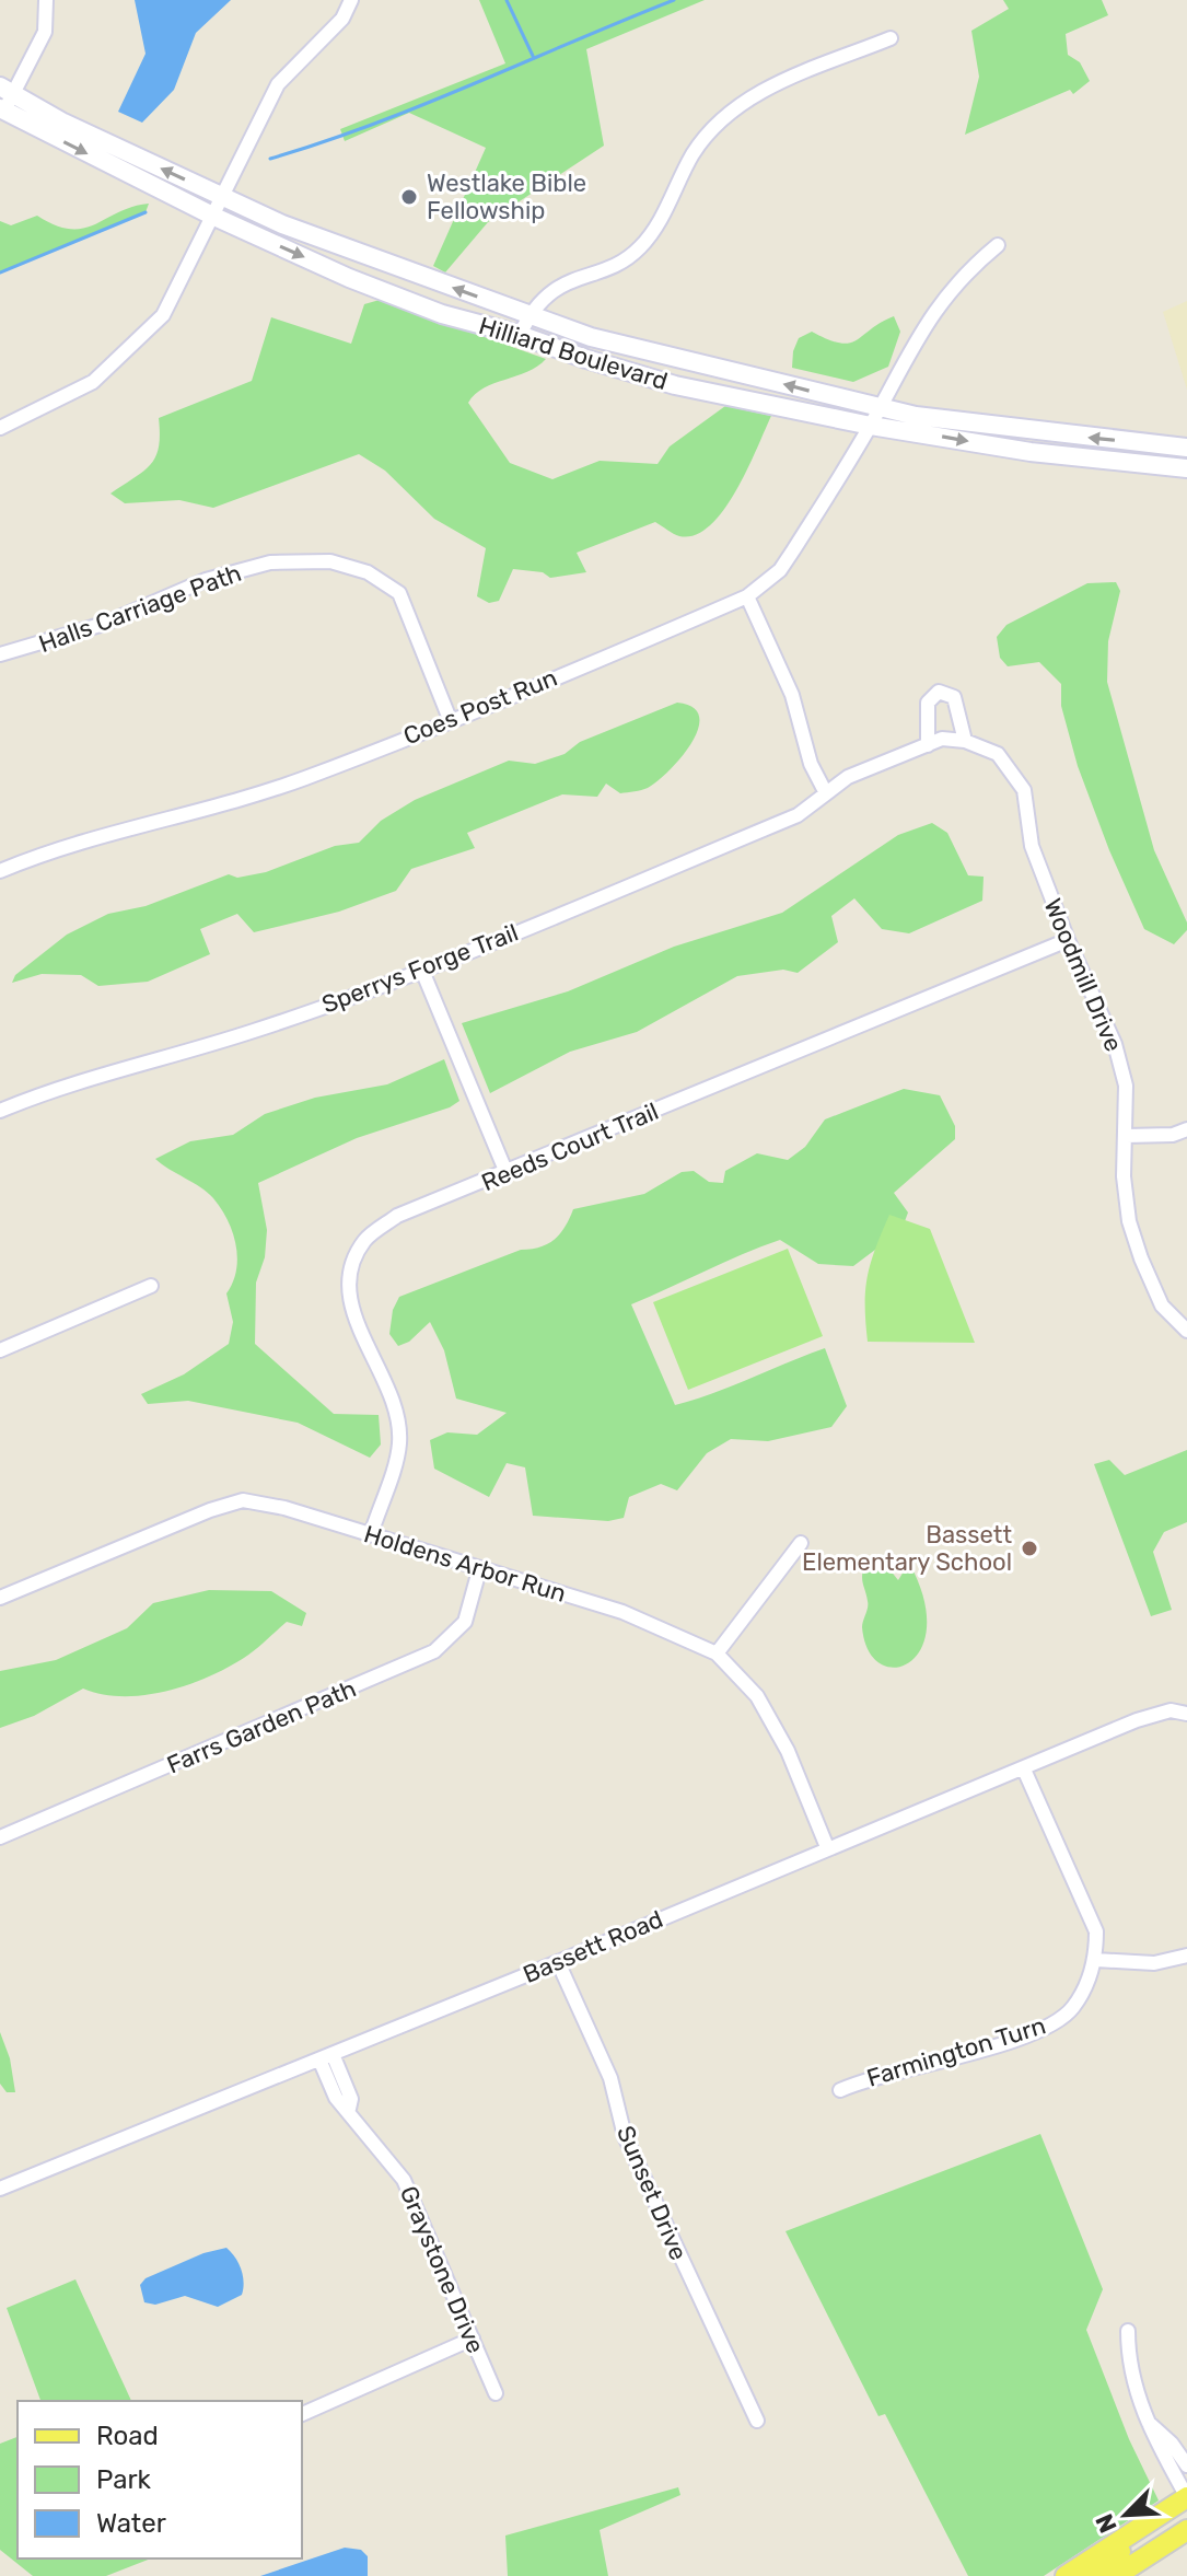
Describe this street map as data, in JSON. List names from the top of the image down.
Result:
{
  "streets": {
    "main road": ["Hilliard Boulevard"],
    "street": [
      "Halls Carriage Path",
      "Coes Post Run",
      "Sperrys Forge Trail",
      "Woodmill Drive",
      "Reeds Court Trail",
      "Holdens Arbor Run",
      "Farrs Garden Path",
      "Bassett Road",
      "Farmington Turn",
      "Sunset Drive",
      "Graystone Drive"
    ]
  },
  "crossings": [
    ["Hilliard Boulevard", "Coes Post Run"],
    ["Halls Carriage Path", "Coes Post Run"],
    ["Sperrys Forge Trail", "Woodmill Drive"],
    ["Woodmill Drive", "Reeds Court Trail"],
    ["Reeds Court Trail", "Holdens Arbor Run"],
    ["Holdens Arbor Run", "Farrs Garden Path"],
    ["Holdens Arbor Run", "Bassett Road"],
    ["Bassett Road", "Sunset Drive"],
    ["Bassett Road", "Graystone Drive"]
  ],
  "places": ["Westlake Bible Fellowship", "Bassett Elementary School"],
  "legend": ["Road", "Park", "Water"],
  "north": "bottom left"
}
